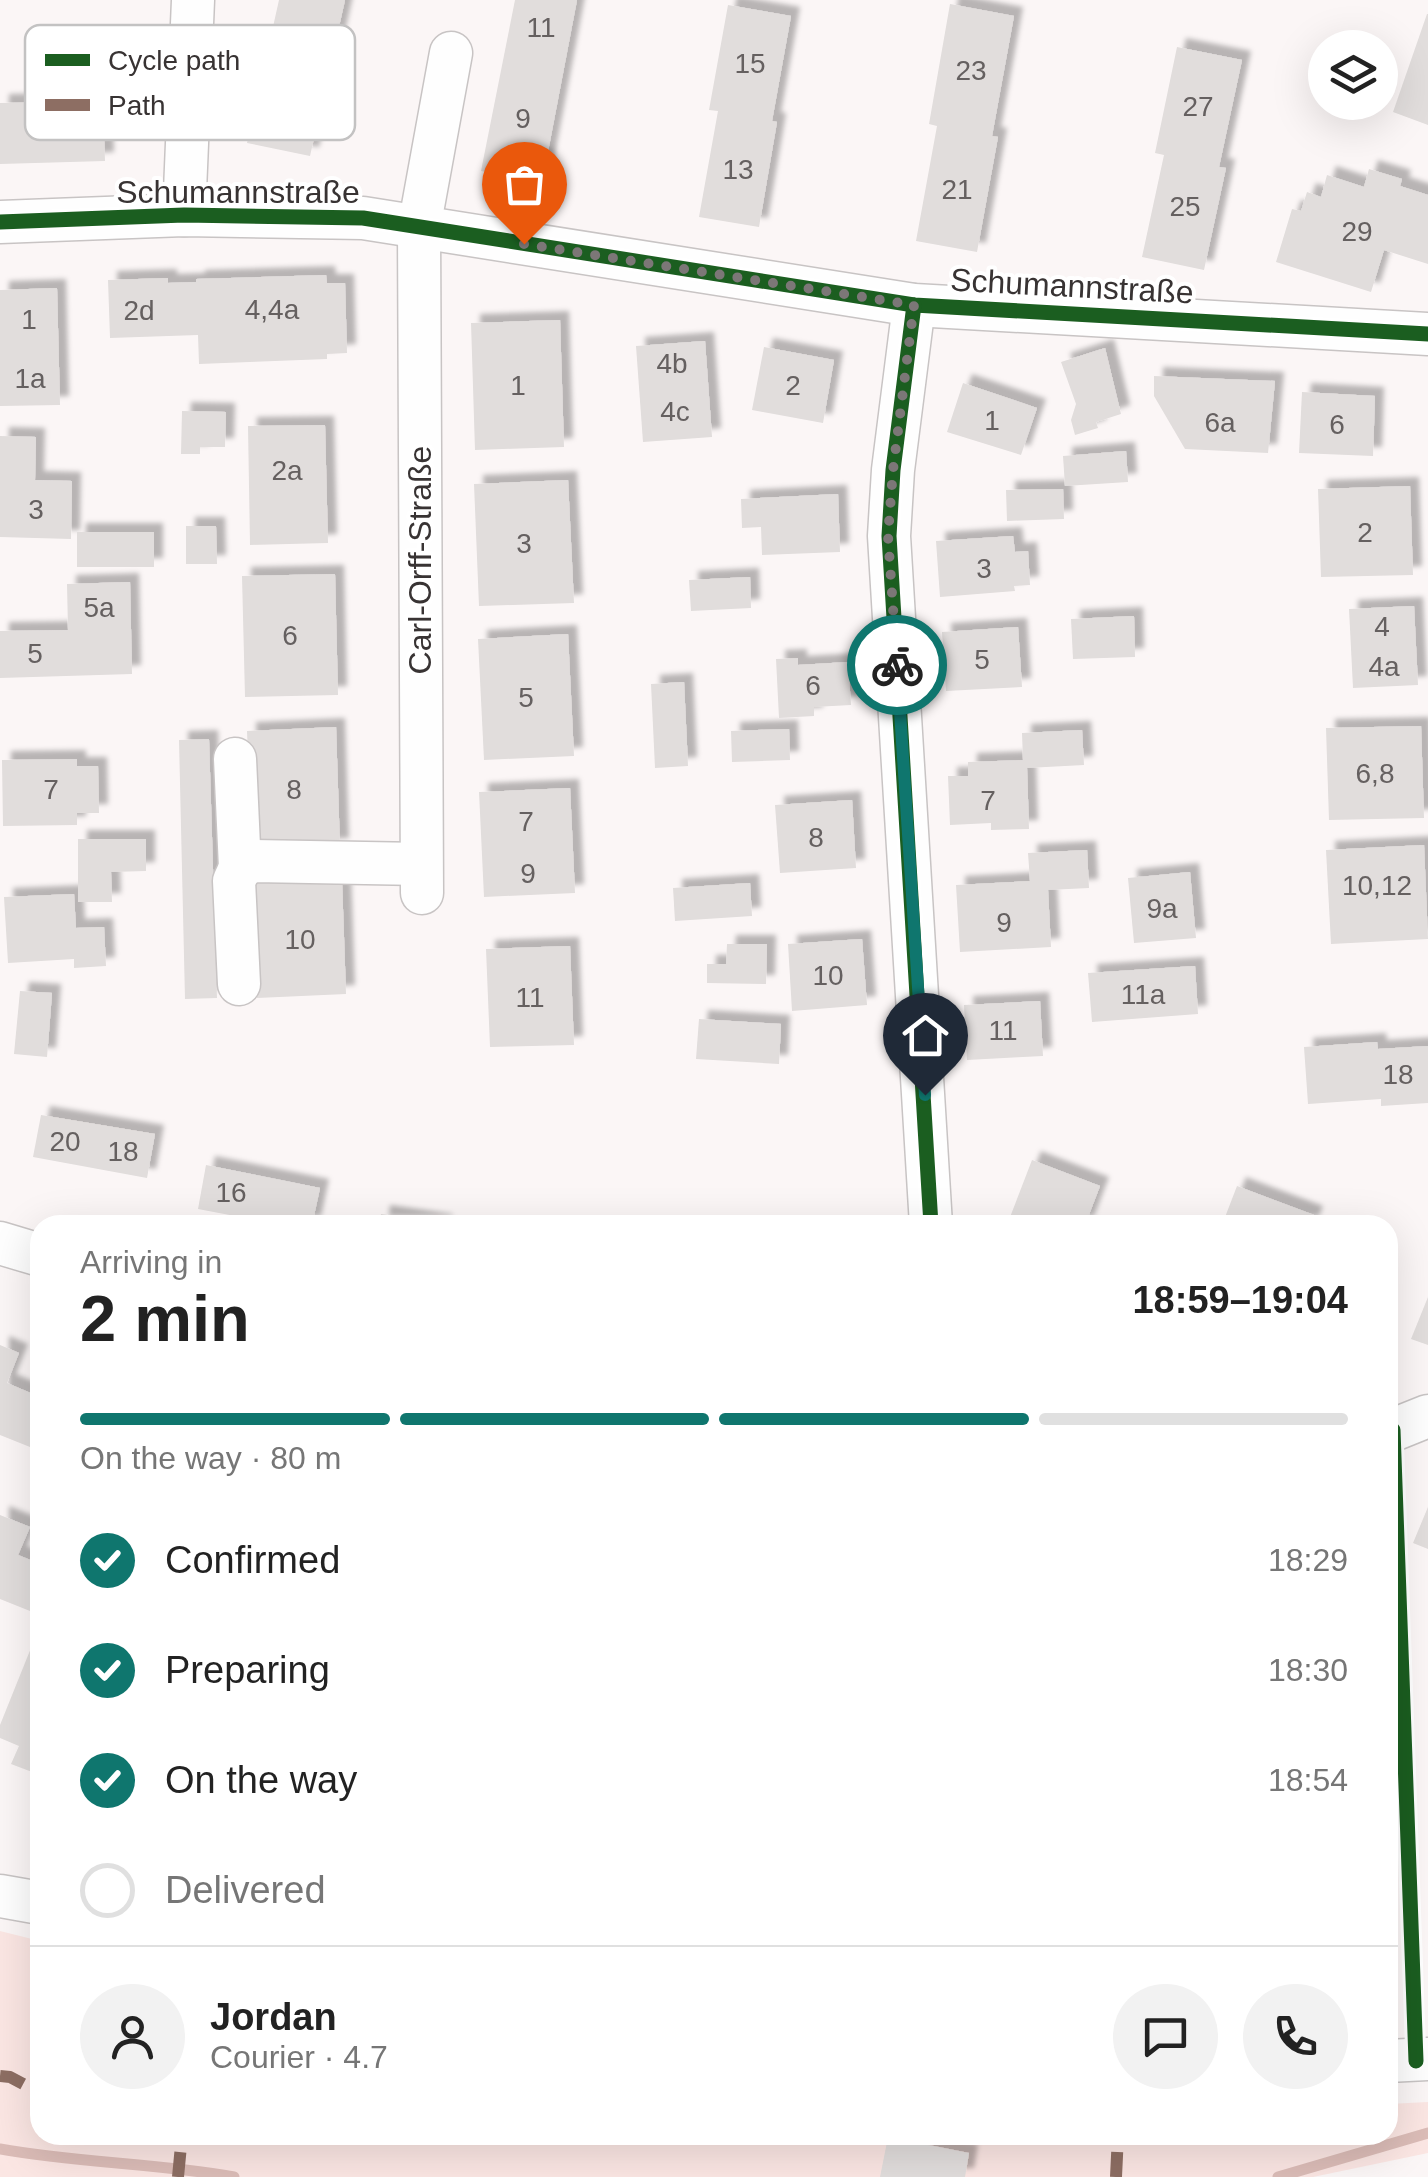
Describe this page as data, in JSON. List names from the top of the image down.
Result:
{
  "streets": {
    "street": ["Schumannstraße", "Carl-Orff-Straße"]
  },
  "crossings": [
    ["Schumannstraße", "Carl-Orff-Straße"]
  ],
  "house_numbers": [
    "11",
    "15",
    "23",
    "27",
    "9",
    "13",
    "21",
    "25",
    "29",
    "4,4a",
    "2d",
    "1",
    "4b",
    "1a",
    "1",
    "2",
    "4c",
    "1",
    "6a",
    "6",
    "2a",
    "3",
    "2",
    "3",
    "3",
    "5a",
    "4",
    "6",
    "5",
    "5",
    "4a",
    "6",
    "5",
    "6,8",
    "7",
    "8",
    "7",
    "7",
    "8",
    "9",
    "10,12",
    "9a",
    "9",
    "10",
    "10",
    "11a",
    "11",
    "11",
    "18",
    "20",
    "18",
    "16"
  ],
  "legend": ["Cycle path", "Path"],
  "page": {
    "heading": ["2 min", "Arriving in", "18:59–19:04"],
    "panel": ["Jordan", "Courier · 4.7"],
    "bar": "On the way · 80 m",
    "list": [
      ["Confirmed", "18:29"],
      ["Preparing", "18:30"],
      ["On the way", "18:54"],
      "Delivered"
    ]
  }
}
